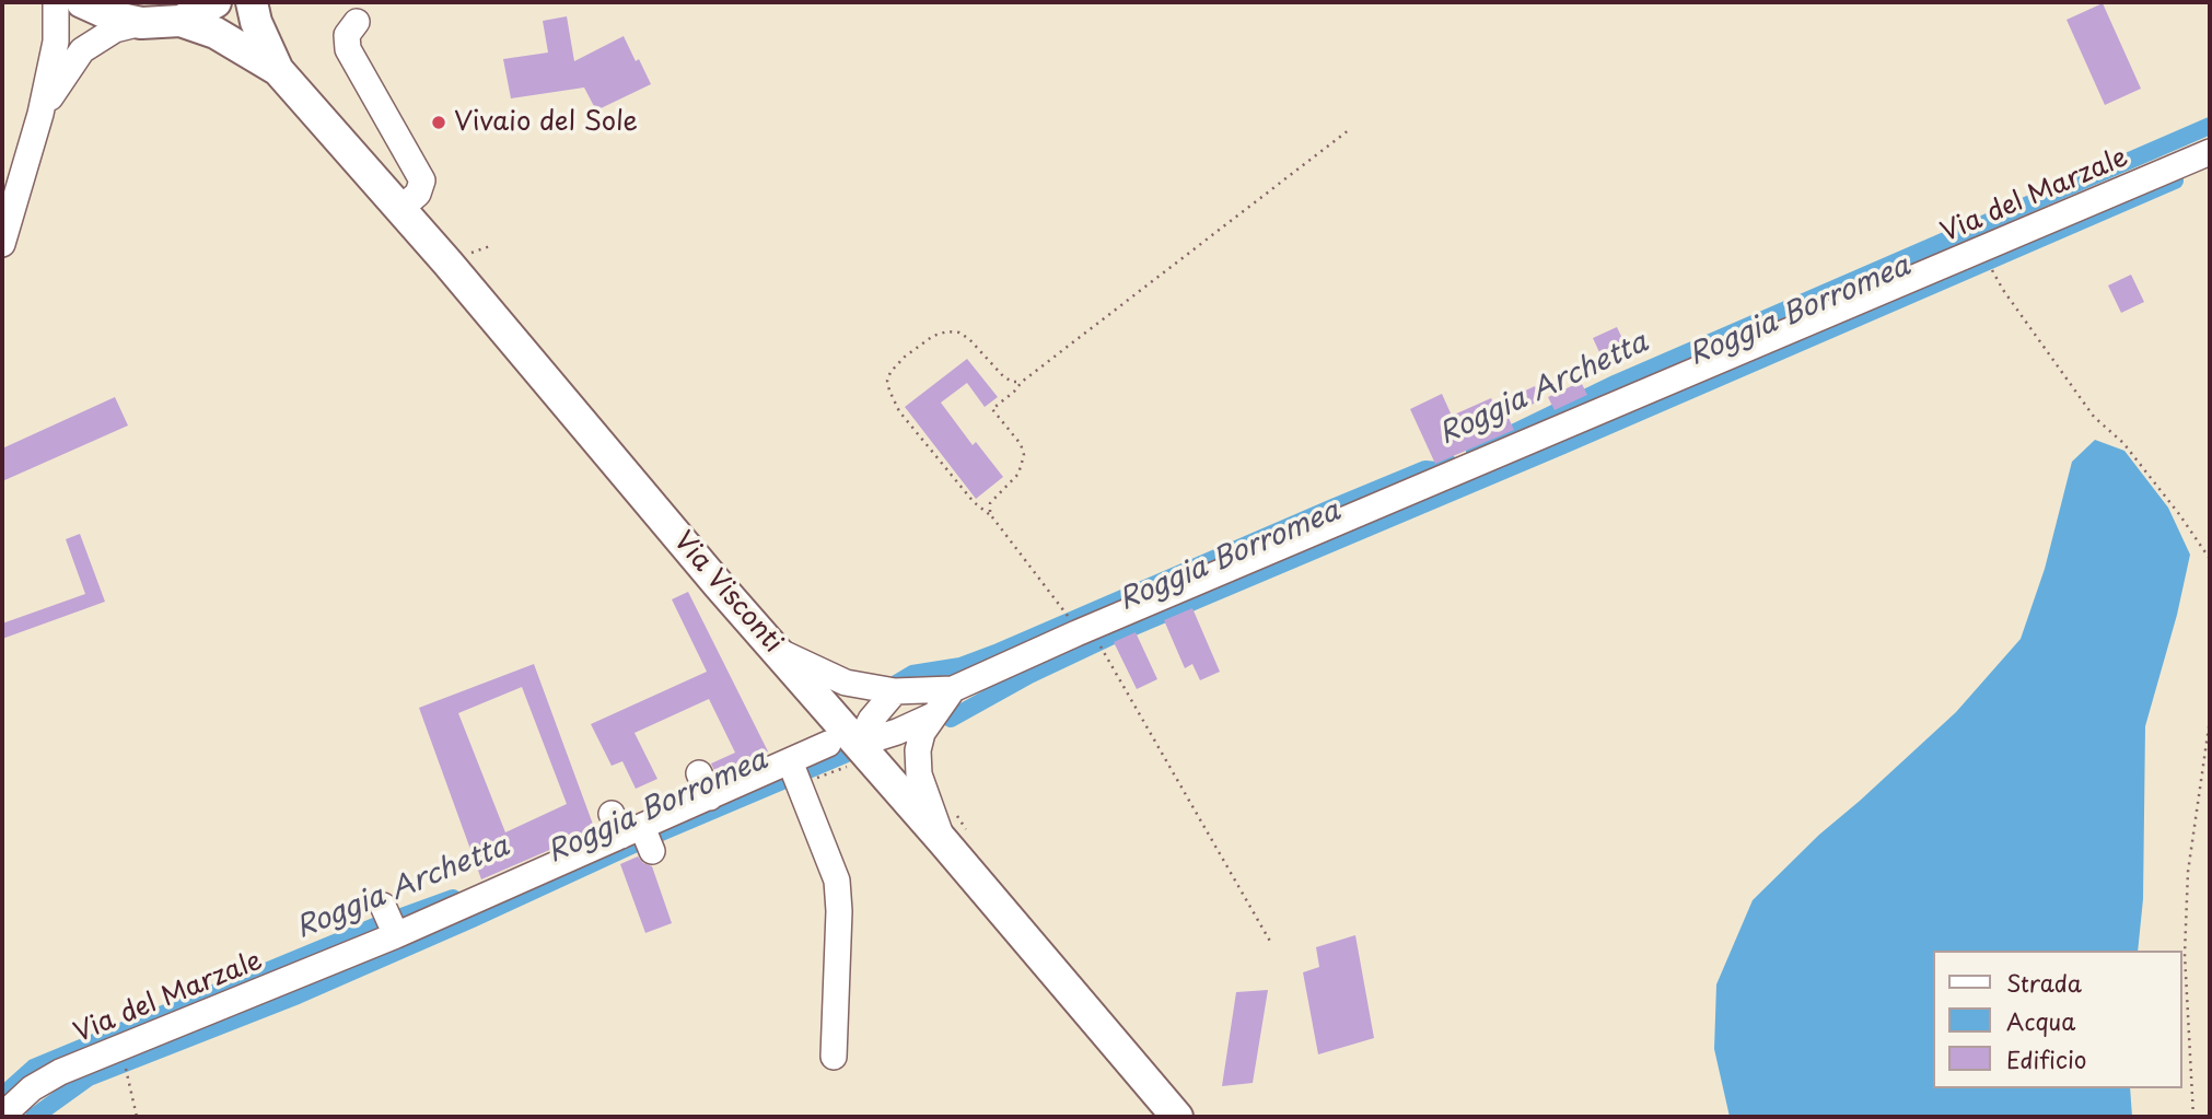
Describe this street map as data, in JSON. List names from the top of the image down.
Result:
{
  "streets": {
    "main road": ["Via Visconti"],
    "street": ["Via del Marzale"]
  },
  "crossings": [
    ["Via del Marzale", "Via Visconti"]
  ],
  "water": ["Roggia Borromea", "Roggia Archetta"],
  "places": ["Vivaio del Sole"],
  "legend": ["Strada", "Acqua", "Edificio"]
}
